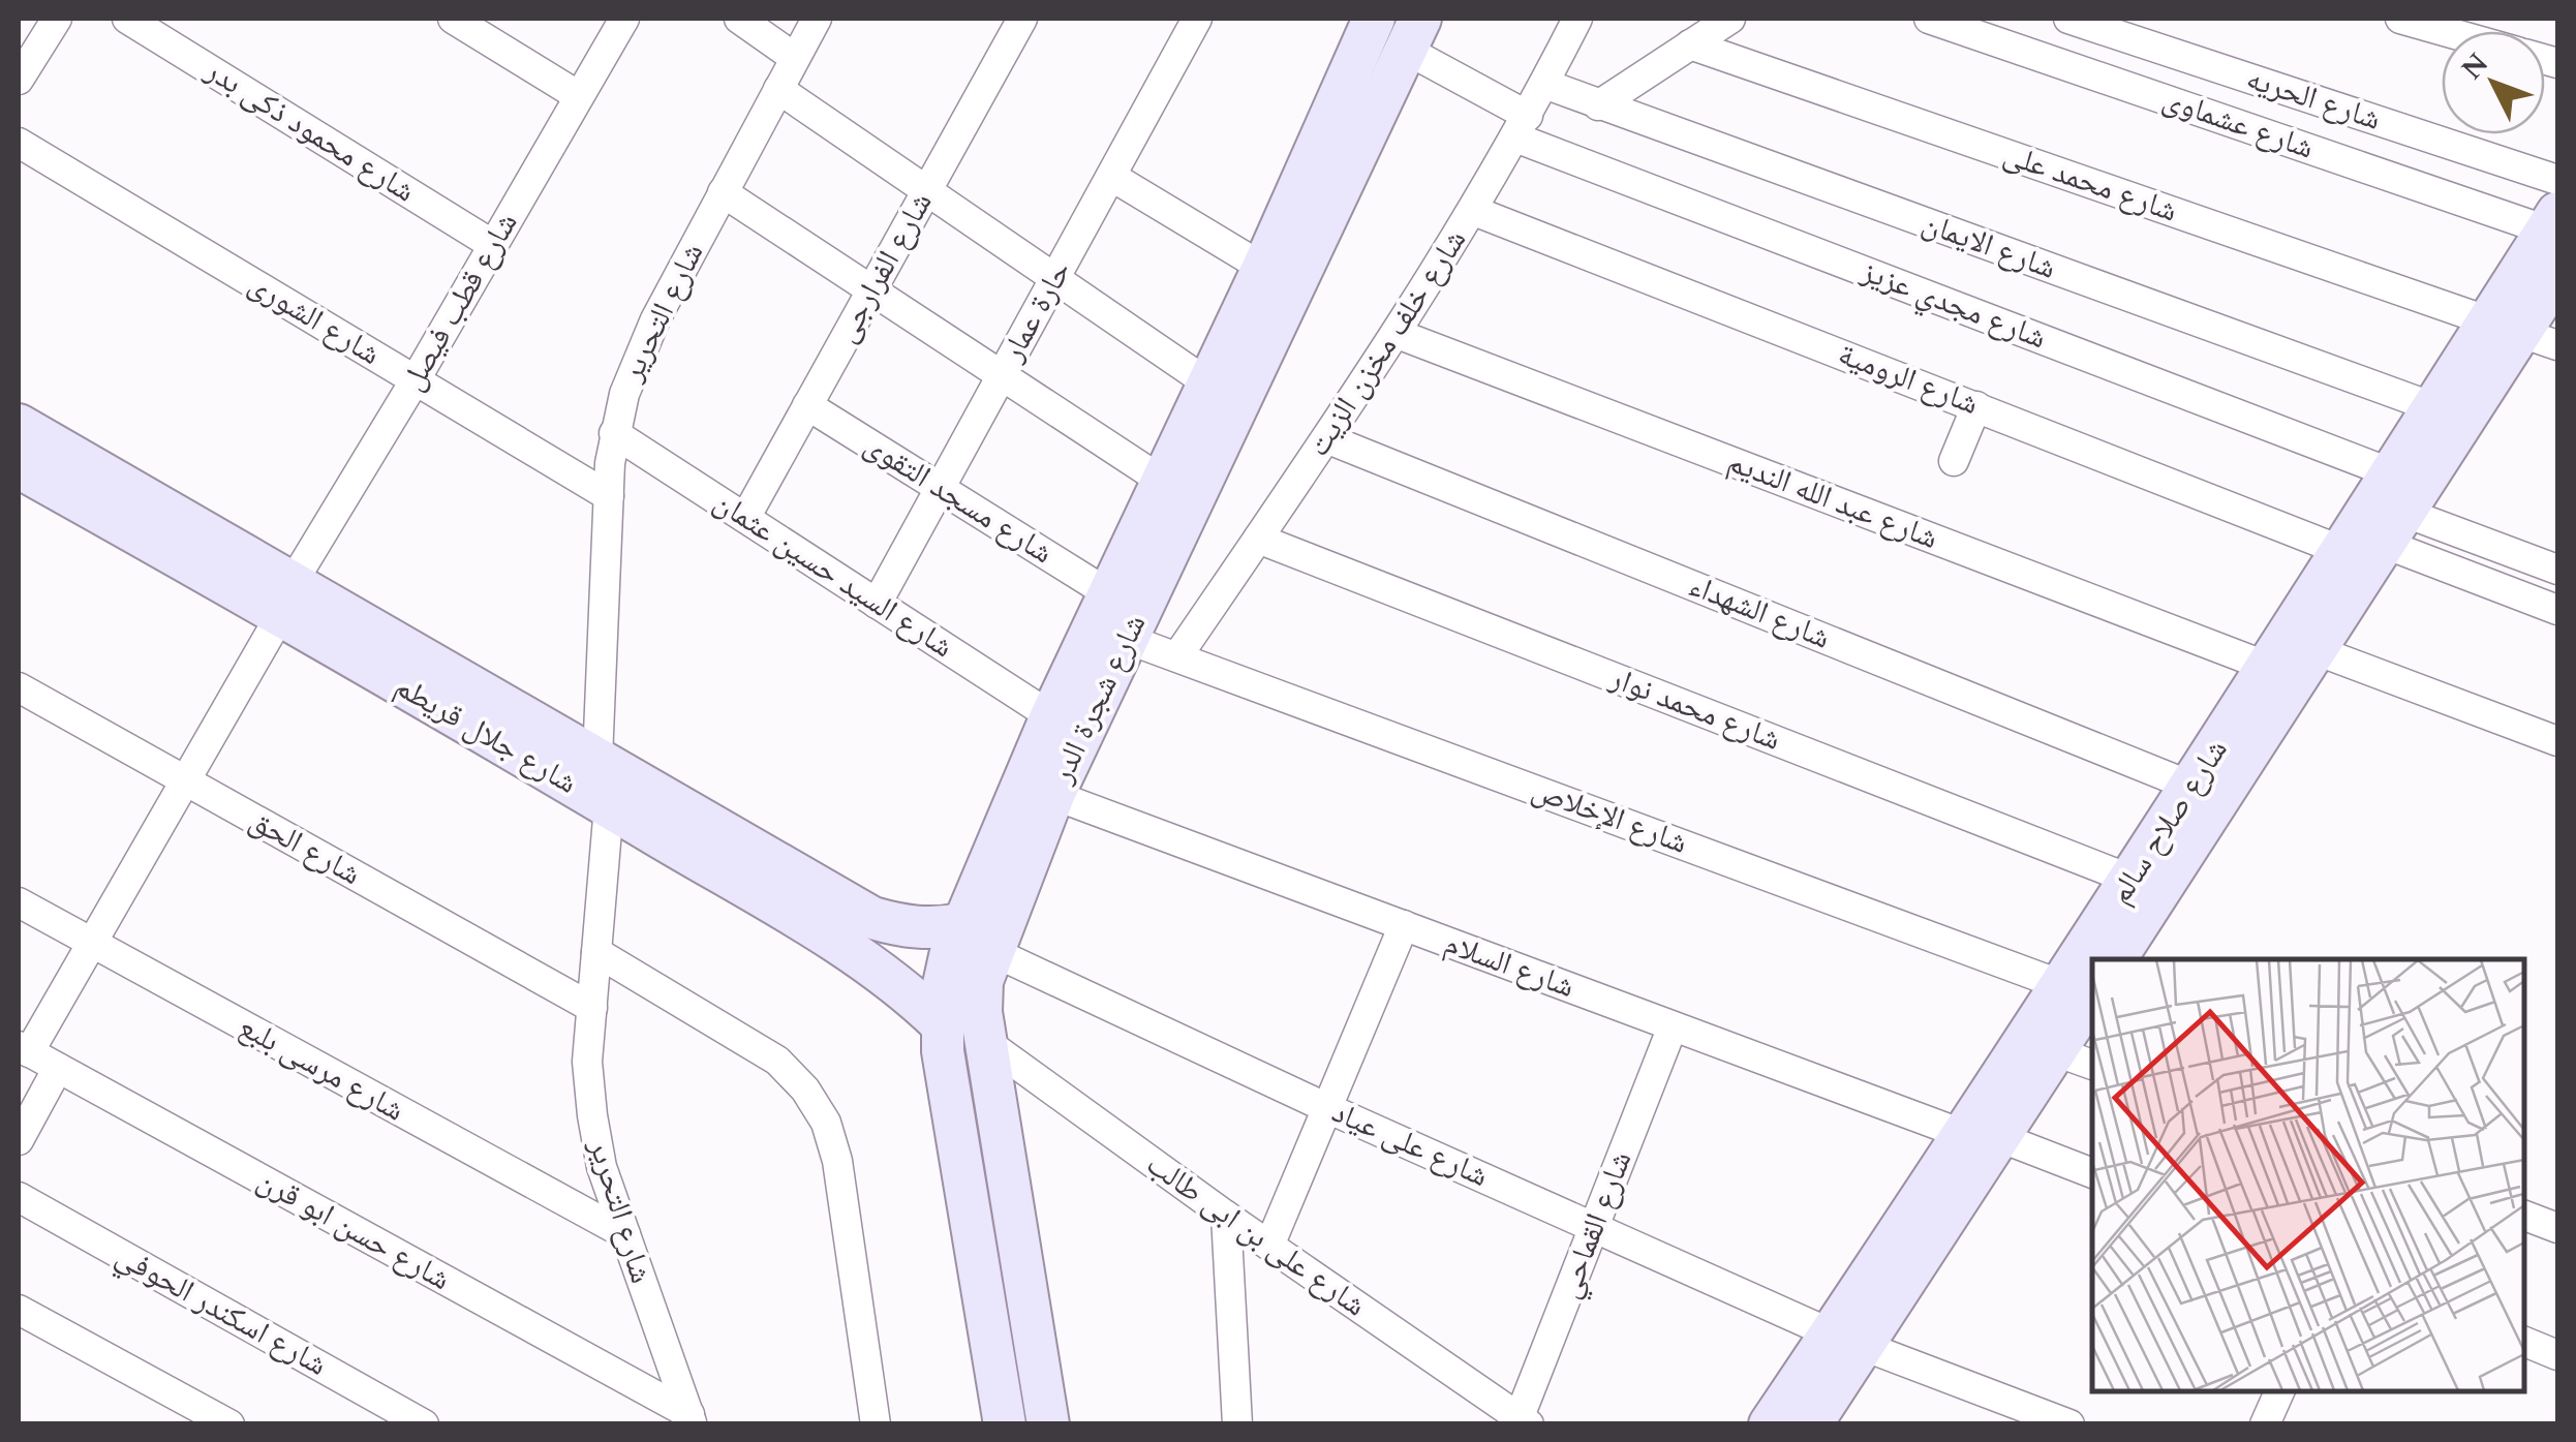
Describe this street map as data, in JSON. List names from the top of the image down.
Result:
{
  "streets": {
    "main road": ["شارع شجرة الدر", "شارع جلال قريطم", "شارع صلاح سالم"],
    "street": [
      "شارع الحريه",
      "شارع عشماوى",
      "شارع محمود ذكى بدر",
      "شارع محمد على",
      "شارع الايمان",
      "شارع الفرارجى",
      "شارع قطب فيصل",
      "شارع مجدي عزيز",
      "حارة عمار",
      "شارع التحرير",
      "شارع الشورى",
      "شارع خلف مخزن الزيت",
      "شارع الرومية",
      "شارع مسجد التقوى",
      "شارع عبد الله النديم",
      "شارع السيد حسين عثمان",
      "شارع الشهداء",
      "شارع محمد نوار",
      "شارع الإخلاص",
      "شارع الحق",
      "شارع السلام",
      "شارع مرسى بلبع",
      "شارع على عياد",
      "شارع القماحي",
      "شارع حسن ابو قرن",
      "شارع على بن ابى طالب",
      "شارع اسكندر الحوفي"
    ]
  },
  "crossings": [
    ["شارع عشماوى", "شارع صلاح سالم"],
    ["شارع محمود ذكى بدر", "شارع قطب فيصل"],
    ["شارع محمد على", "شارع صلاح سالم"],
    ["شارع الايمان", "شارع خلف مخزن الزيت"],
    ["شارع الايمان", "شارع صلاح سالم"],
    ["شارع الفرارجى", "شارع مسجد التقوى"],
    ["شارع الفرارجى", "شارع السيد حسين عثمان"],
    ["شارع قطب فيصل", "شارع الشورى"],
    ["شارع قطب فيصل", "شارع جلال قريطم"],
    ["شارع قطب فيصل", "شارع الحق"],
    ["شارع قطب فيصل", "شارع مرسى بلبع"],
    ["شارع قطب فيصل", "شارع حسن ابو قرن"],
    ["شارع مجدي عزيز", "شارع خلف مخزن الزيت"],
    ["شارع مجدي عزيز", "شارع شجرة الدر"],
    ["شارع مجدي عزيز", "شارع صلاح سالم"],
    ["حارة عمار", "شارع مسجد التقوى"],
    ["حارة عمار", "شارع السيد حسين عثمان"],
    ["شارع التحرير", "شارع الشورى"],
    ["شارع التحرير", "شارع السيد حسين عثمان"],
    ["شارع التحرير", "شارع جلال قريطم"],
    ["شارع التحرير", "شارع الحق"],
    ["شارع التحرير", "شارع مرسى بلبع"],
    ["شارع التحرير", "شارع حسن ابو قرن"],
    ["شارع خلف مخزن الزيت", "شارع الرومية"],
    ["شارع خلف مخزن الزيت", "شارع عبد الله النديم"],
    ["شارع خلف مخزن الزيت", "شارع الشهداء"],
    ["شارع خلف مخزن الزيت", "شارع محمد نوار"],
    ["شارع خلف مخزن الزيت", "شارع الإخلاص"],
    ["شارع الرومية", "شارع صلاح سالم"],
    ["شارع مسجد التقوى", "شارع شجرة الدر"],
    ["شارع عبد الله النديم", "شارع صلاح سالم"],
    ["شارع السيد حسين عثمان", "شارع شجرة الدر"],
    ["شارع الشهداء", "شارع صلاح سالم"],
    ["شارع شجرة الدر", "شارع جلال قريطم"],
    ["شارع شجرة الدر", "شارع الإخلاص"],
    ["شارع شجرة الدر", "شارع السلام"],
    ["شارع شجرة الدر", "شارع على عياد"],
    ["شارع شجرة الدر", "شارع على بن ابى طالب"],
    ["شارع محمد نوار", "شارع صلاح سالم"],
    ["شارع جلال قريطم", "شارع على عياد"],
    ["شارع الإخلاص", "شارع صلاح سالم"],
    ["شارع صلاح سالم", "شارع السلام"],
    ["شارع صلاح سالم", "شارع على عياد"],
    ["شارع السلام", "شارع القماحي"],
    ["شارع على عياد", "شارع القماحي"],
    ["شارع القماحي", "شارع على بن ابى طالب"]
  ],
  "north": "top left"
}
